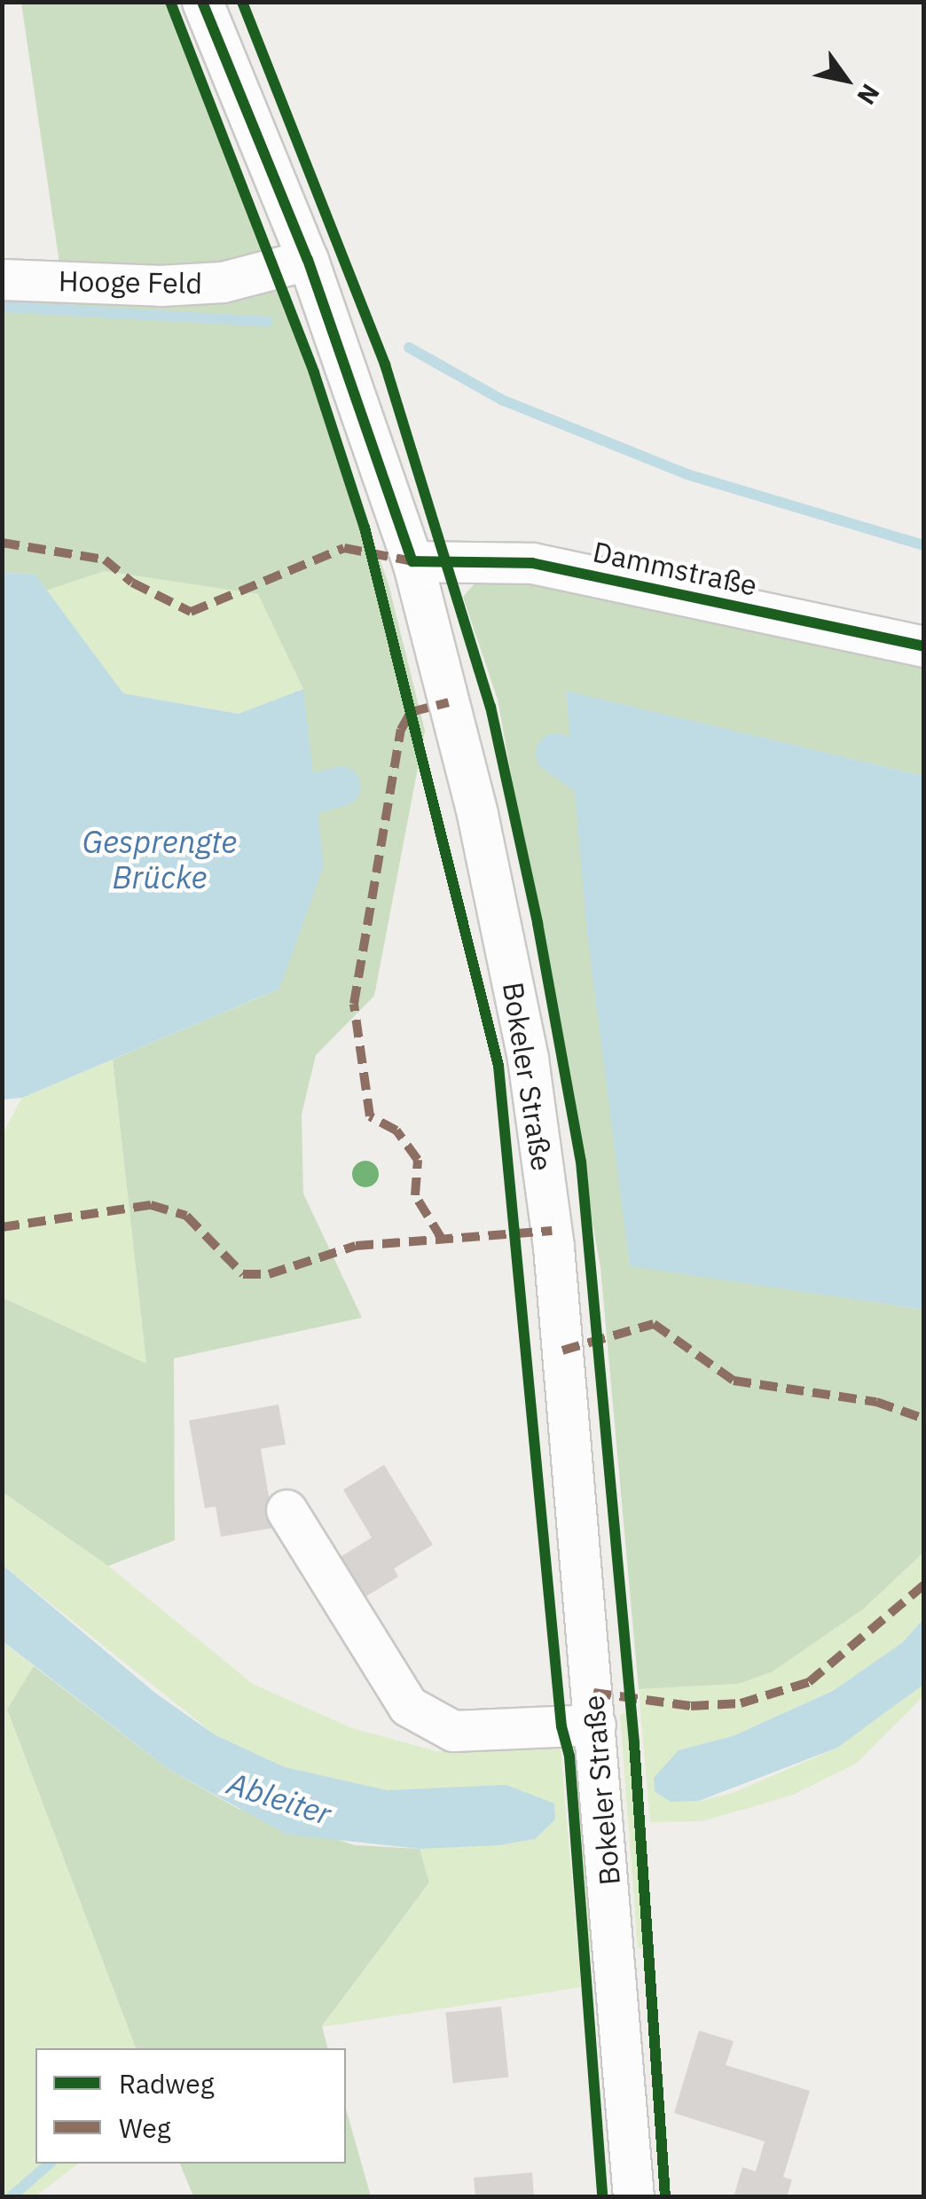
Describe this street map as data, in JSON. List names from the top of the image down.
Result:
{
  "streets": {
    "street": ["Hooge Feld", "Dammstraße", "Bokeler Straße"]
  },
  "crossings": [
    ["Hooge Feld", "Bokeler Straße"],
    ["Dammstraße", "Bokeler Straße"]
  ],
  "water": ["Gesprengte Brücke", "Ableiter"],
  "legend": ["Radweg", "Weg"],
  "north": "bottom right"
}
